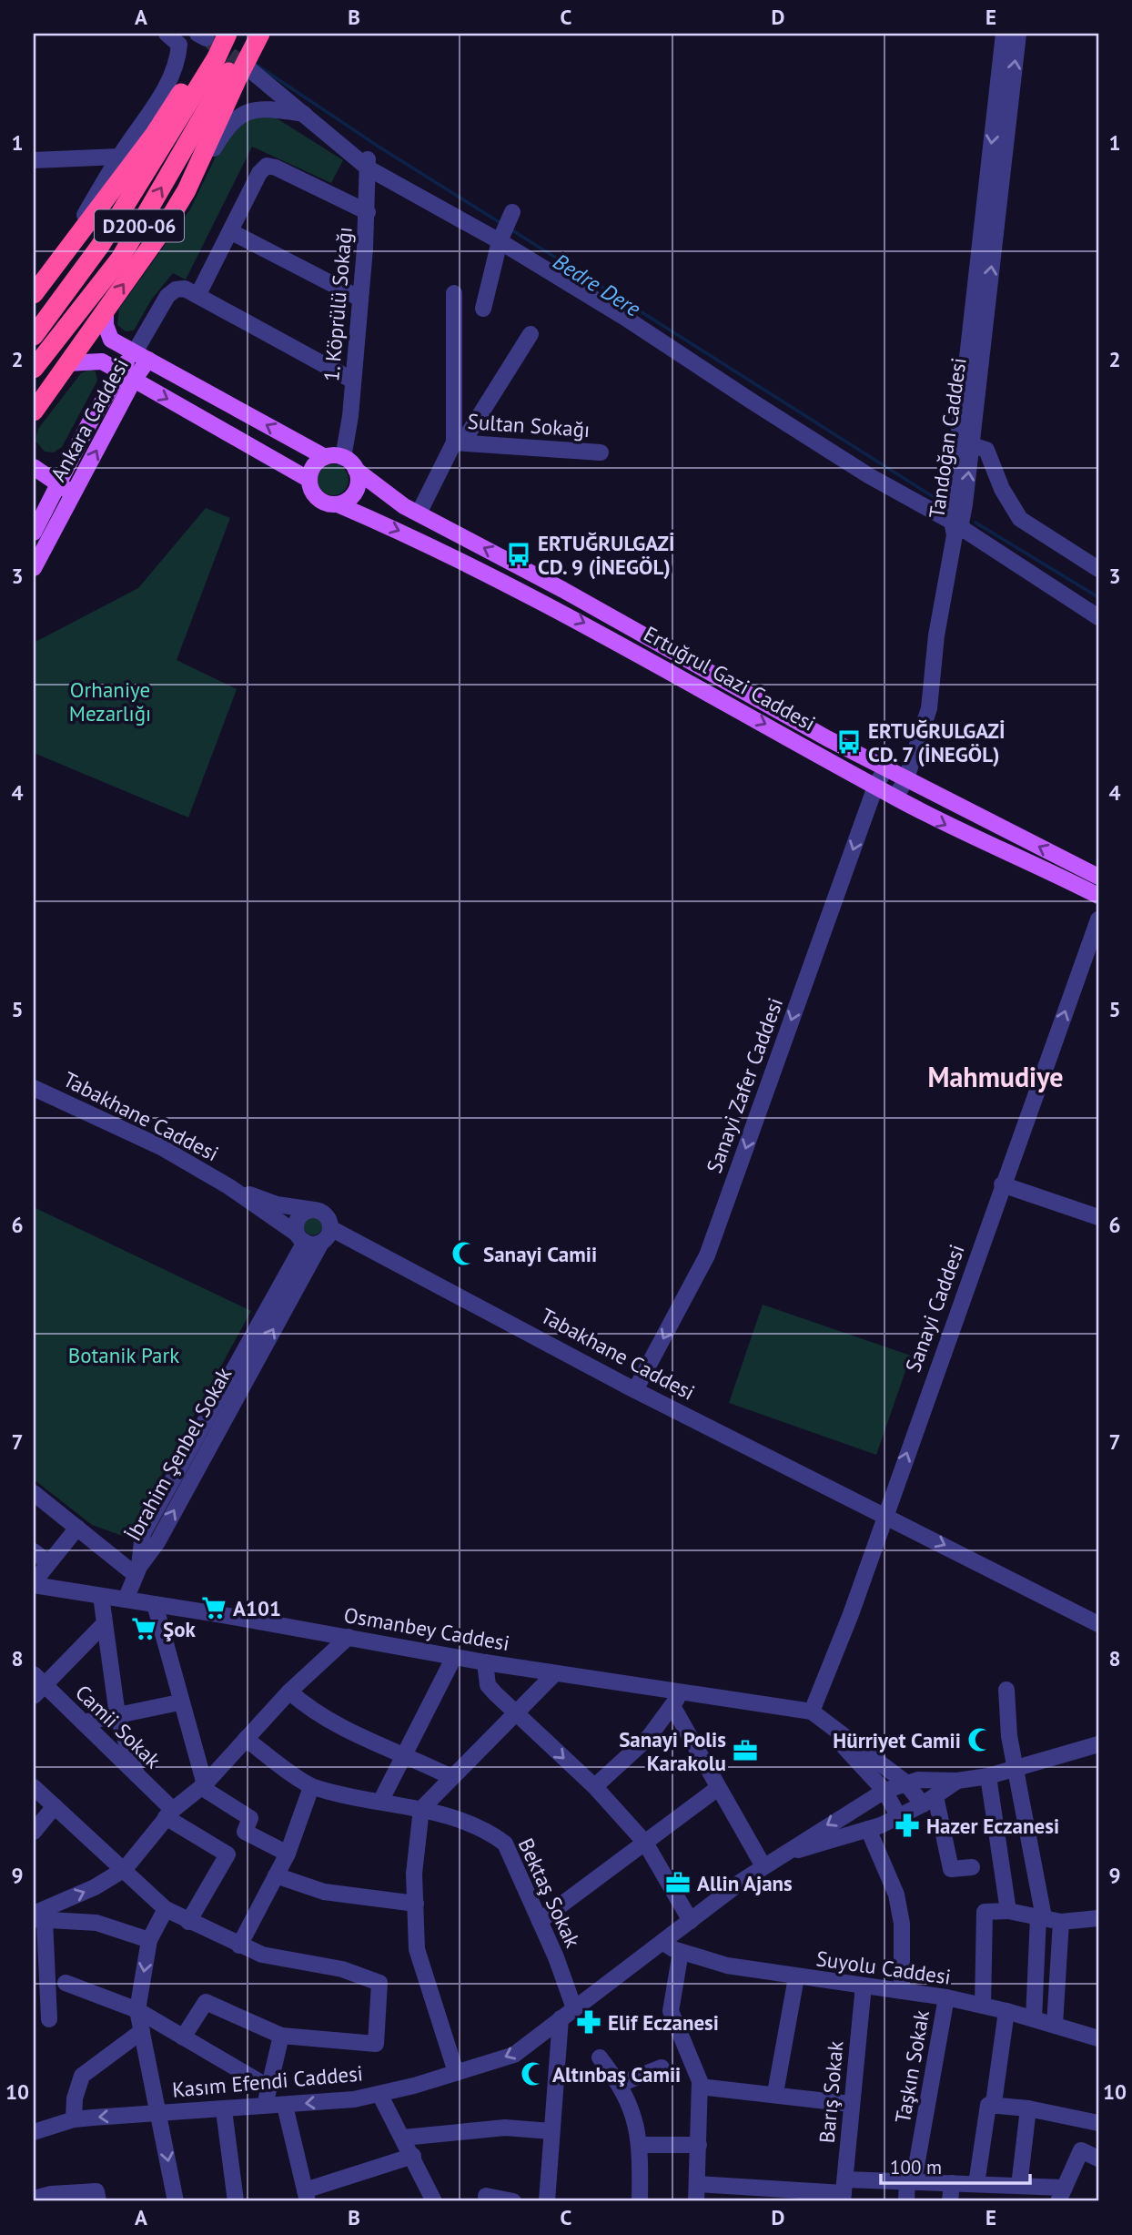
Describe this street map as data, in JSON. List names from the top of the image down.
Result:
{
  "streets": {
    "highway": ["D200-06"],
    "main road": ["Ankara Caddesi", "Ertuğrul Gazi Caddesi"],
    "street": [
      "1. Köprülü Sokağı",
      "Sultan Sokağı",
      "Tandoğan Caddesi",
      "Sanayi Zafer Caddesi",
      "Tabakhane Caddesi",
      "Sanayi Caddesi",
      "İbrahim Şenbel Sokak",
      "Osmanbey Caddesi",
      "Camii Sokak",
      "Bektaş Sokak",
      "Suyolu Caddesi",
      "Taşkın Sokak",
      "Kasım Efendi Caddesi",
      "Barış Sokak"
    ]
  },
  "crossings": [
    ["1. Köprülü Sokağı", "Ertuğrul Gazi Caddesi"],
    ["Tandoğan Caddesi", "Ertuğrul Gazi Caddesi"],
    ["Ertuğrul Gazi Caddesi", "Sanayi Zafer Caddesi"],
    ["Sanayi Zafer Caddesi", "Tabakhane Caddesi"],
    ["Tabakhane Caddesi", "Sanayi Caddesi"],
    ["Tabakhane Caddesi", "İbrahim Şenbel Sokak"],
    ["Sanayi Caddesi", "Osmanbey Caddesi"],
    ["İbrahim Şenbel Sokak", "Osmanbey Caddesi"],
    ["Osmanbey Caddesi", "Kasım Efendi Caddesi"],
    ["Bektaş Sokak", "Kasım Efendi Caddesi"],
    ["Suyolu Caddesi", "Taşkın Sokak"],
    ["Suyolu Caddesi", "Kasım Efendi Caddesi"],
    ["Suyolu Caddesi", "Barış Sokak"]
  ],
  "one_way": ["Sanayi Zafer Caddesi", "Sanayi Caddesi"],
  "districts": ["Mahmudiye"],
  "water": ["Bedre Dere"],
  "parks": ["Orhaniye Mezarlığı", "Botanik Park"],
  "places": {
    "bus stop": ["ERTUĞRULGAZİ CD. 9 (İNEGÖL)", "ERTUĞRULGAZİ CD. 7 (İNEGÖL)"],
    "mosque": ["Sanayi Camii", "Hürriyet Camii", "Altınbaş Camii"],
    "supermarket": ["A101", "Şok"],
    "office": ["Sanayi Polis Karakolu", "Allin Ajans"],
    "pharmacy": ["Hazer Eczanesi", "Elif Eczanesi"]
  },
  "scale_bar": "100 m",
  "grid": {
    "columns": [
      "A",
      "B",
      "C",
      "D",
      "E"
    ],
    "rows": [
      "1",
      "2",
      "3",
      "4",
      "5",
      "6",
      "7",
      "8",
      "9",
      "10"
    ]
  }
}
